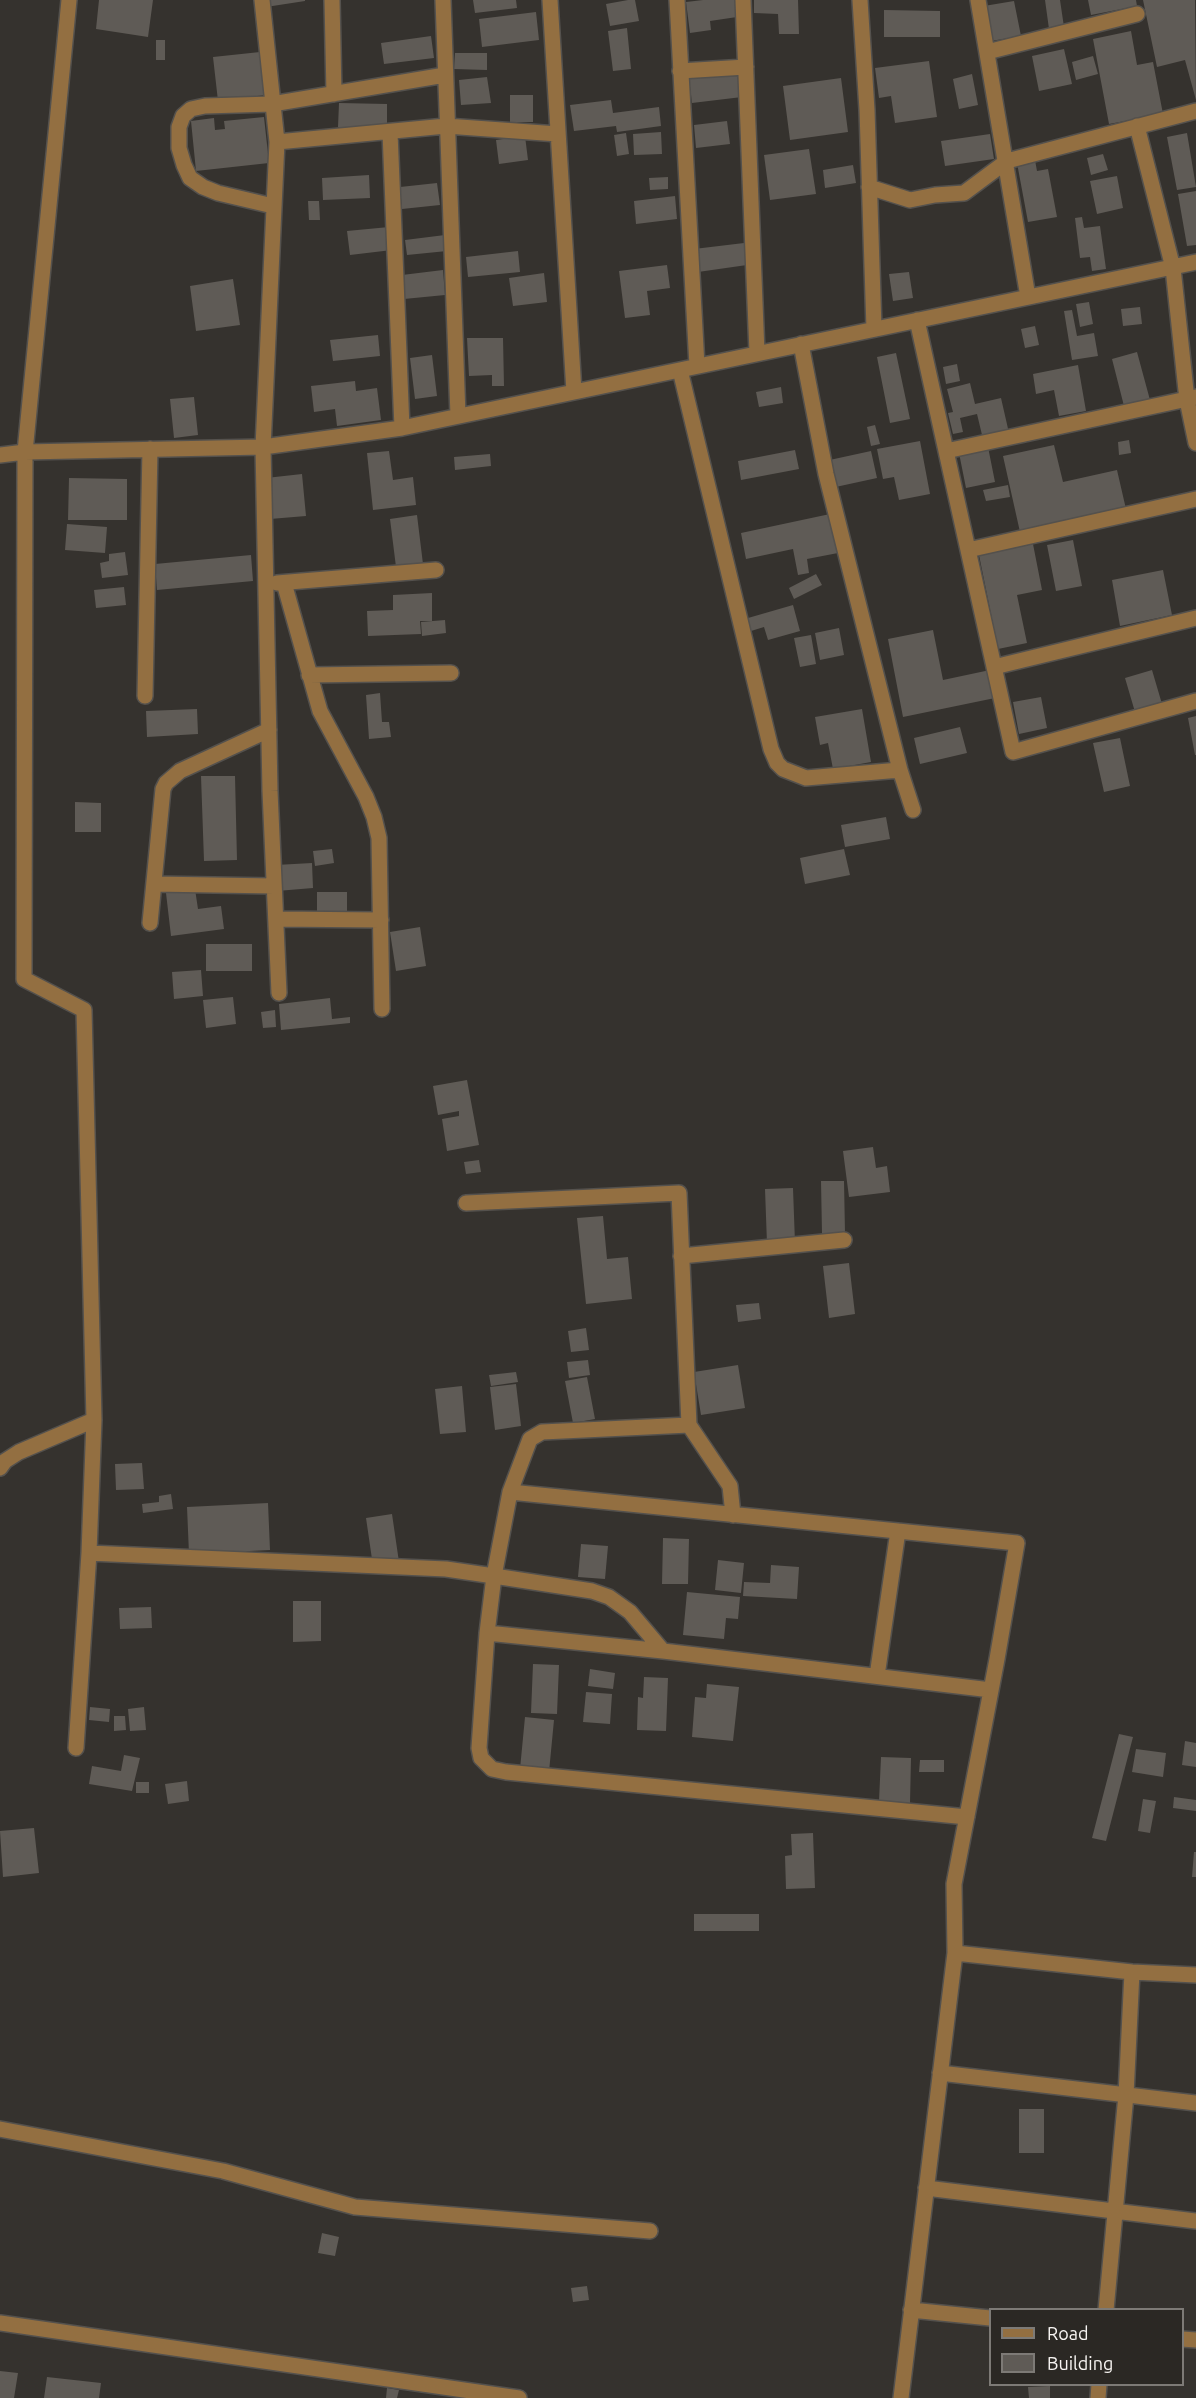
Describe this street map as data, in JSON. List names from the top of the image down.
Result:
{
  "legend": ["Road", "Building"]
}
